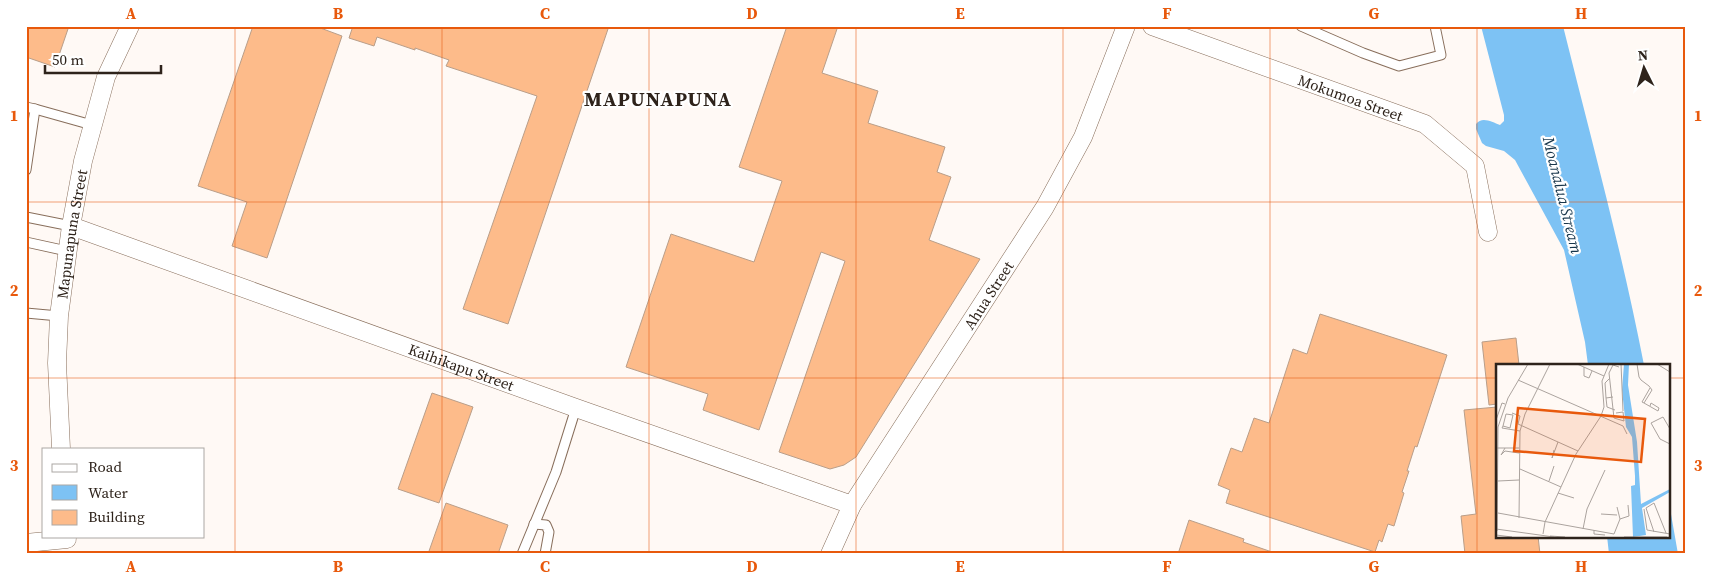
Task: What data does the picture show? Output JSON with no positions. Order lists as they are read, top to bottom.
{
  "streets": {
    "street": [
      "Mokumoa Street",
      "Mapunapuna Street",
      "Ahua Street",
      "Kaihikapu Street"
    ]
  },
  "crossings": [
    ["Mapunapuna Street", "Kaihikapu Street"],
    ["Ahua Street", "Kaihikapu Street"]
  ],
  "districts": ["MAPUNAPUNA"],
  "water": ["Moanalua Stream"],
  "legend": ["Road", "Water", "Building"],
  "scale_bar": "50 m",
  "north": "top",
  "grid": {
    "columns": [
      "A",
      "B",
      "C",
      "D",
      "E",
      "F",
      "G",
      "H"
    ],
    "rows": ["1", "2", "3"]
  }
}
